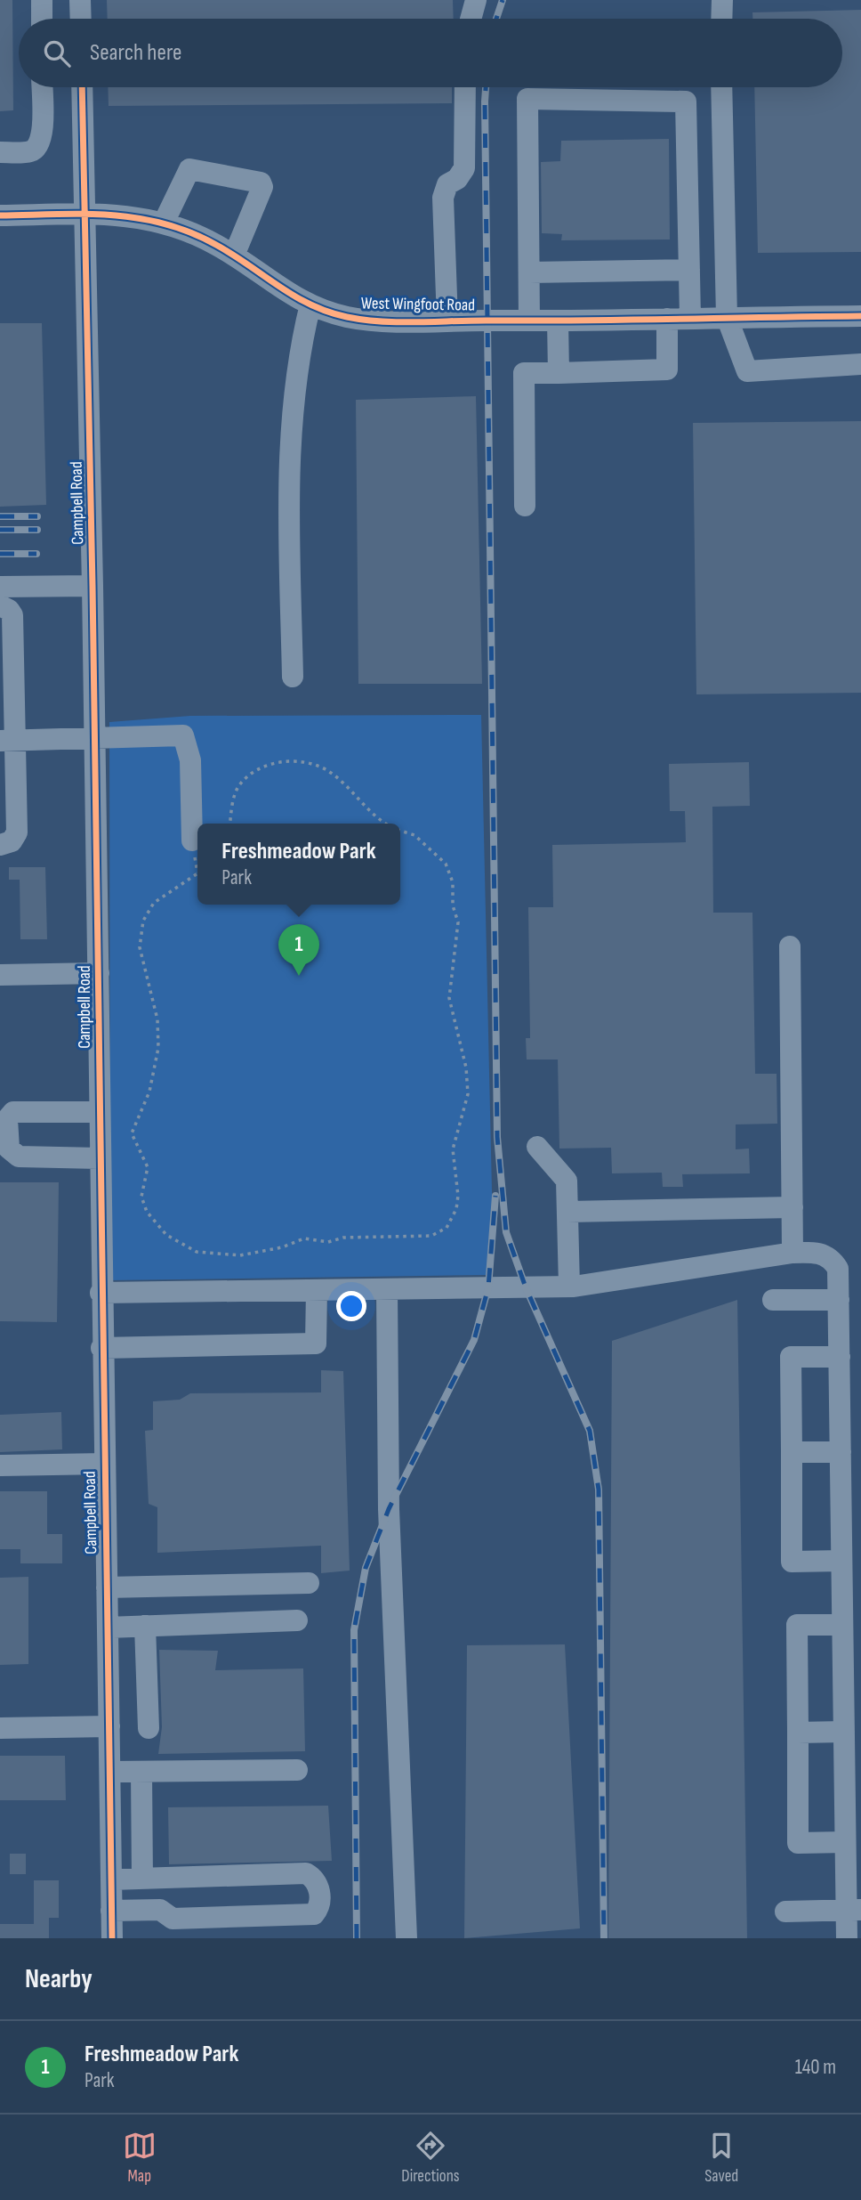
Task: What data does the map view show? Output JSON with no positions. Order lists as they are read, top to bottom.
{
  "streets": {
    "street": ["West Wingfoot Road", "Campbell Road"]
  },
  "crossings": [
    ["West Wingfoot Road", "Campbell Road"]
  ],
  "page": {
    "search": "Search here",
    "popup": ["Freshmeadow Park", "Park"],
    "pins": "1",
    "heading": "Nearby",
    "list": [
      {
        "mark": "1",
        "name": "Freshmeadow Park",
        "note": "Park",
        "value": "140 m"
      }
    ],
    "nav": ["Map", "Directions", "Saved"]
  }
}
